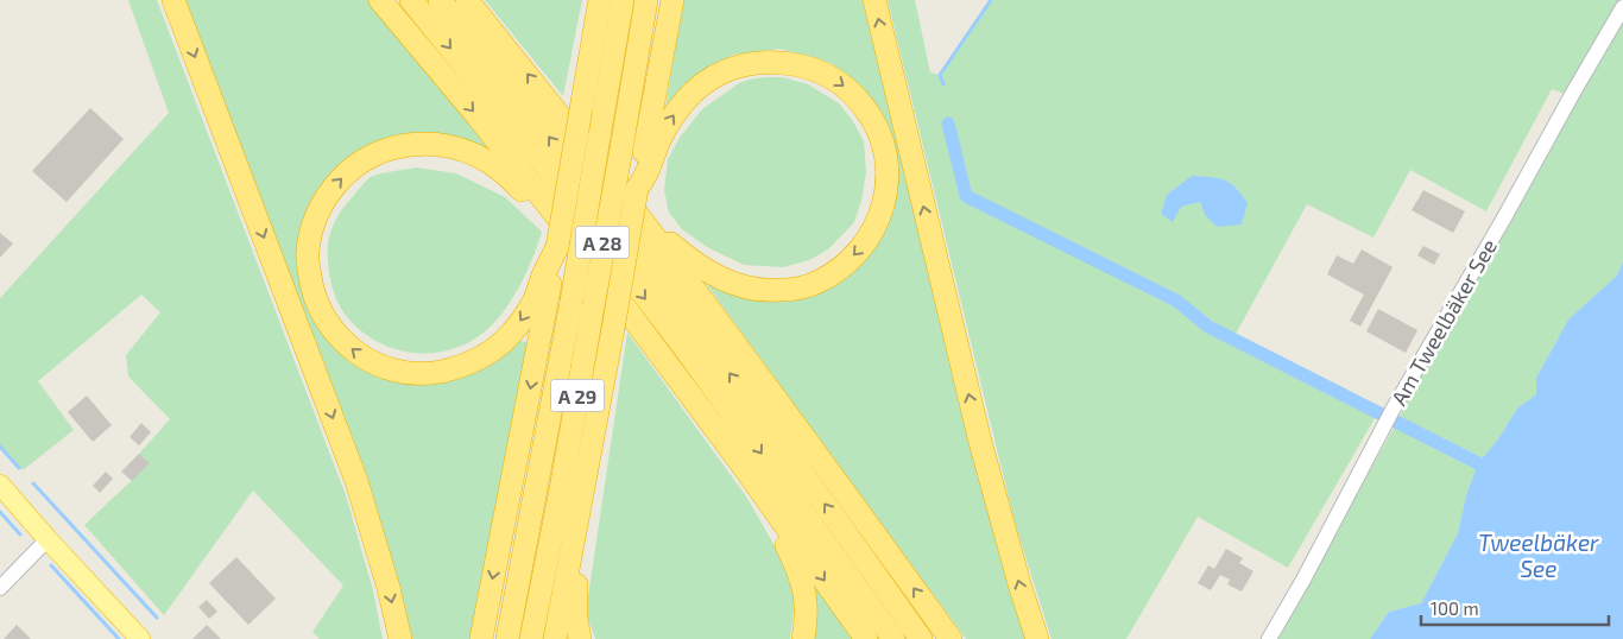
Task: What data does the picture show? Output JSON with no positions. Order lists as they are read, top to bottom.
{
  "streets": {
    "highway": ["A 28", "A 29"],
    "street": ["Am Tweelbäker See"]
  },
  "water": ["Tweelbäker See"],
  "scale_bar": "100 m"
}
